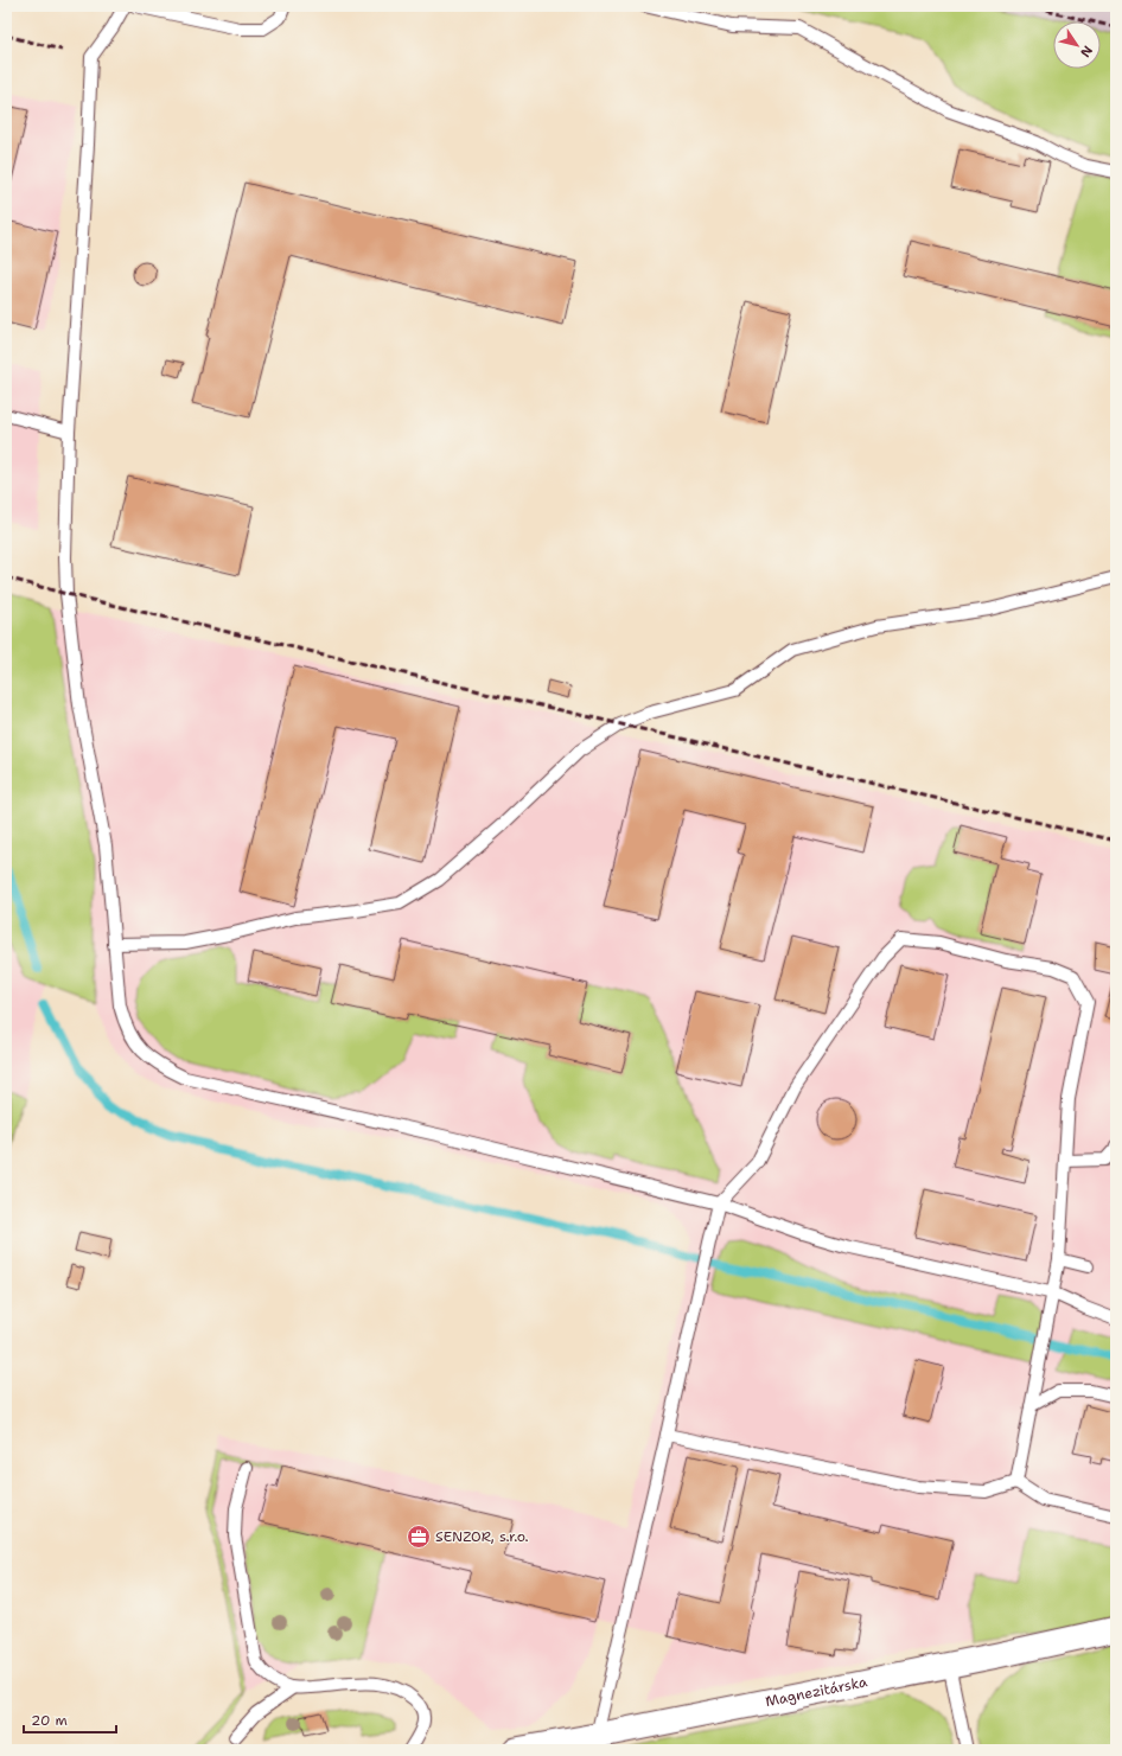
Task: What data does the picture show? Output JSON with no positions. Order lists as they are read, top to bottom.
{
  "streets": {
    "street": ["Magnezitárska"]
  },
  "places": {
    "office": ["SENZOR, s.r.o."]
  },
  "scale_bar": "20 m",
  "north": "bottom right"
}
